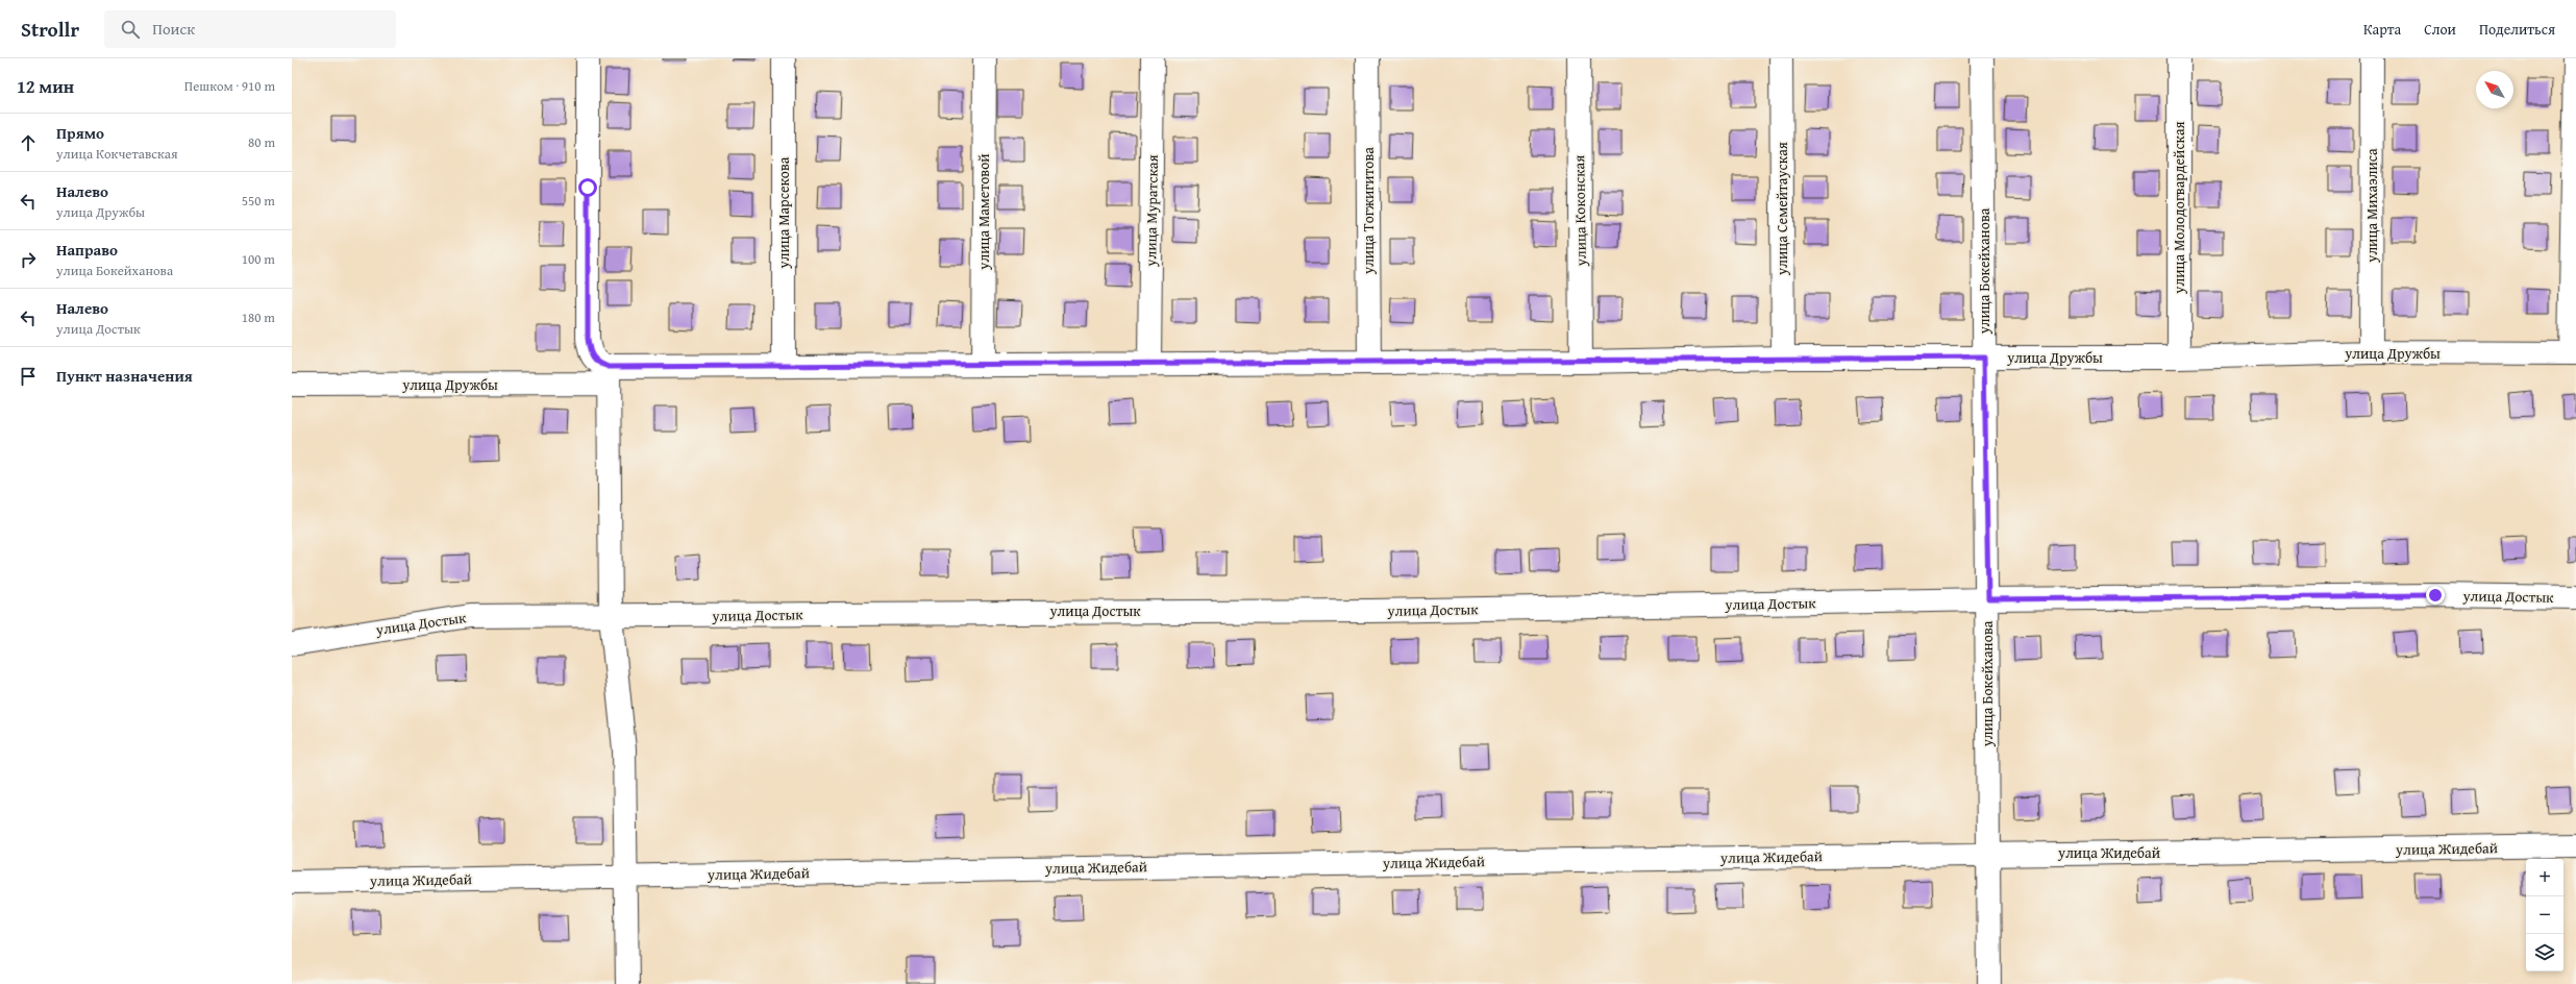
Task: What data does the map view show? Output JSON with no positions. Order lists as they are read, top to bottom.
{
  "streets": {
    "street": [
      "улица Михаэлиса",
      "улица Молодогвардейская",
      "улица Семейтауская",
      "улица Муратская",
      "улица Тогжигитова",
      "улица Коконская",
      "улица Маметовой",
      "улица Марсекова",
      "улица Бокейханова",
      "улица Дружбы",
      "улица Достык",
      "улица Жидебай"
    ]
  },
  "crossings": [
    ["улица Михаэлиса", "улица Дружбы"],
    ["улица Молодогвардейская", "улица Дружбы"],
    ["улица Семейтауская", "улица Дружбы"],
    ["улица Муратская", "улица Дружбы"],
    ["улица Тогжигитова", "улица Дружбы"],
    ["улица Коконская", "улица Дружбы"],
    ["улица Маметовой", "улица Дружбы"],
    ["улица Марсекова", "улица Дружбы"],
    ["улица Бокейханова", "улица Дружбы"],
    ["улица Бокейханова", "улица Достык"],
    ["улица Бокейханова", "улица Жидебай"]
  ],
  "north": "top left",
  "page": {
    "header": "Strollr",
    "search": "Поиск",
    "nav": ["Карта", "Слои", "Поделиться"],
    "heading": ["12 мин", "Пешком · 910 m"],
    "list": [
      ["Прямо", "улица Кокчетавская", "80 m"],
      ["Налево", "улица Дружбы", "550 m"],
      ["Направо", "улица Бокейханова", "100 m"],
      ["Налево", "улица Достык", "180 m"],
      "Пункт назначения"
    ],
    "map_buttons": ["+", "−"]
  }
}
